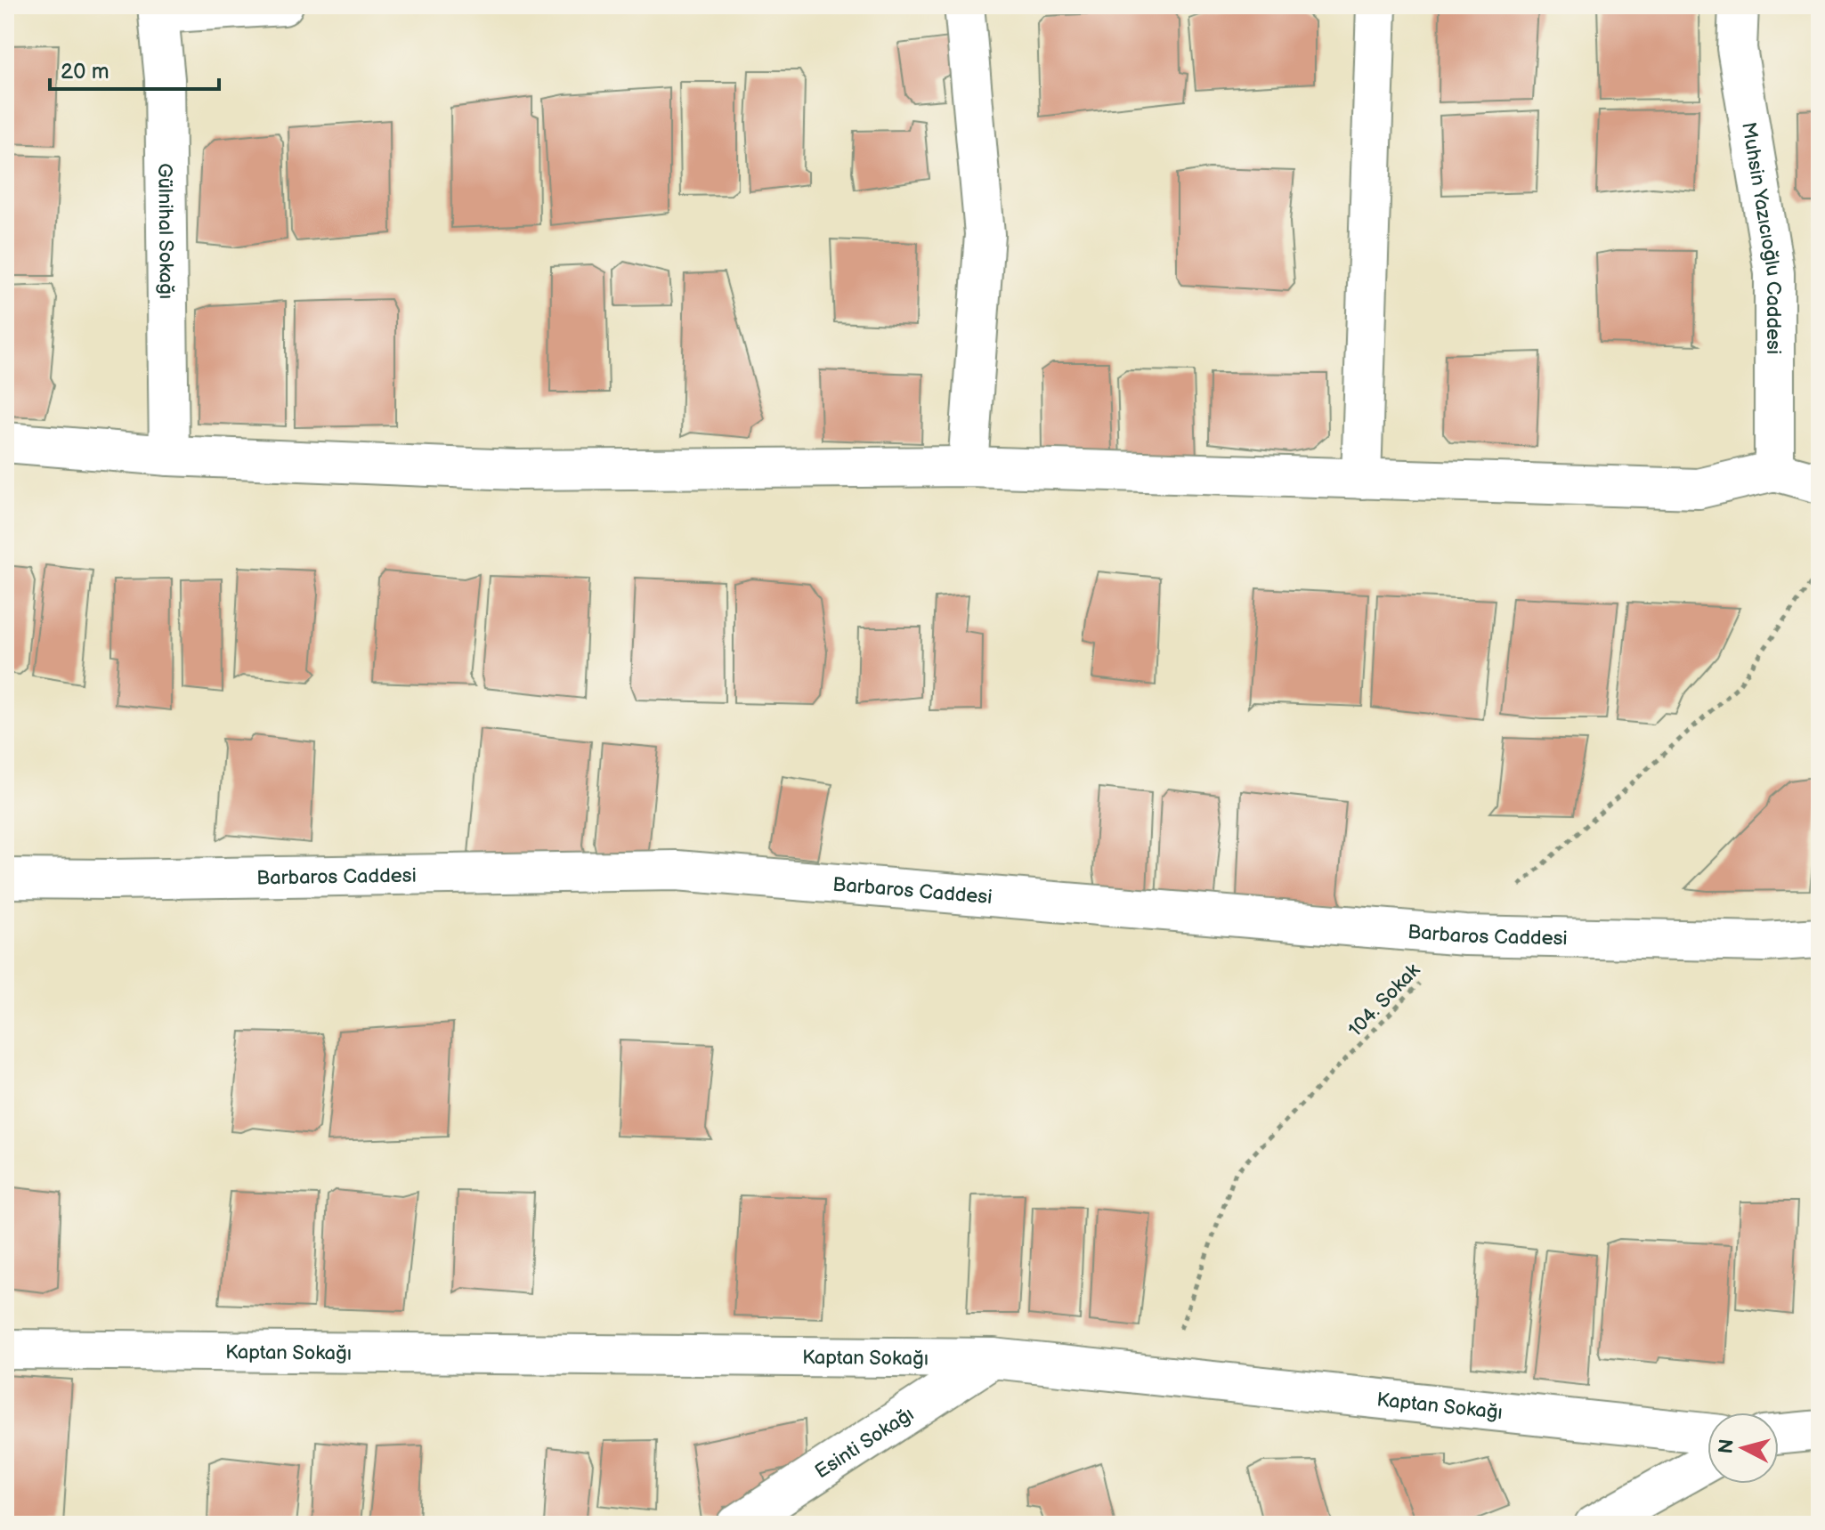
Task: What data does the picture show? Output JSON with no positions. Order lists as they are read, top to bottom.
{
  "streets": {
    "street": [
      "Gülnihal Sokağı",
      "Muhsin Yazıcıoğlu Caddesi",
      "Barbaros Caddesi",
      "Kaptan Sokağı",
      "Esinti Sokağı"
    ],
    "path": ["104. Sokak"]
  },
  "crossings": [
    ["Barbaros Caddesi", "104. Sokak"],
    ["104. Sokak", "Kaptan Sokağı"],
    ["Kaptan Sokağı", "Esinti Sokağı"]
  ],
  "scale_bar": "20 m",
  "north": "left"
}
